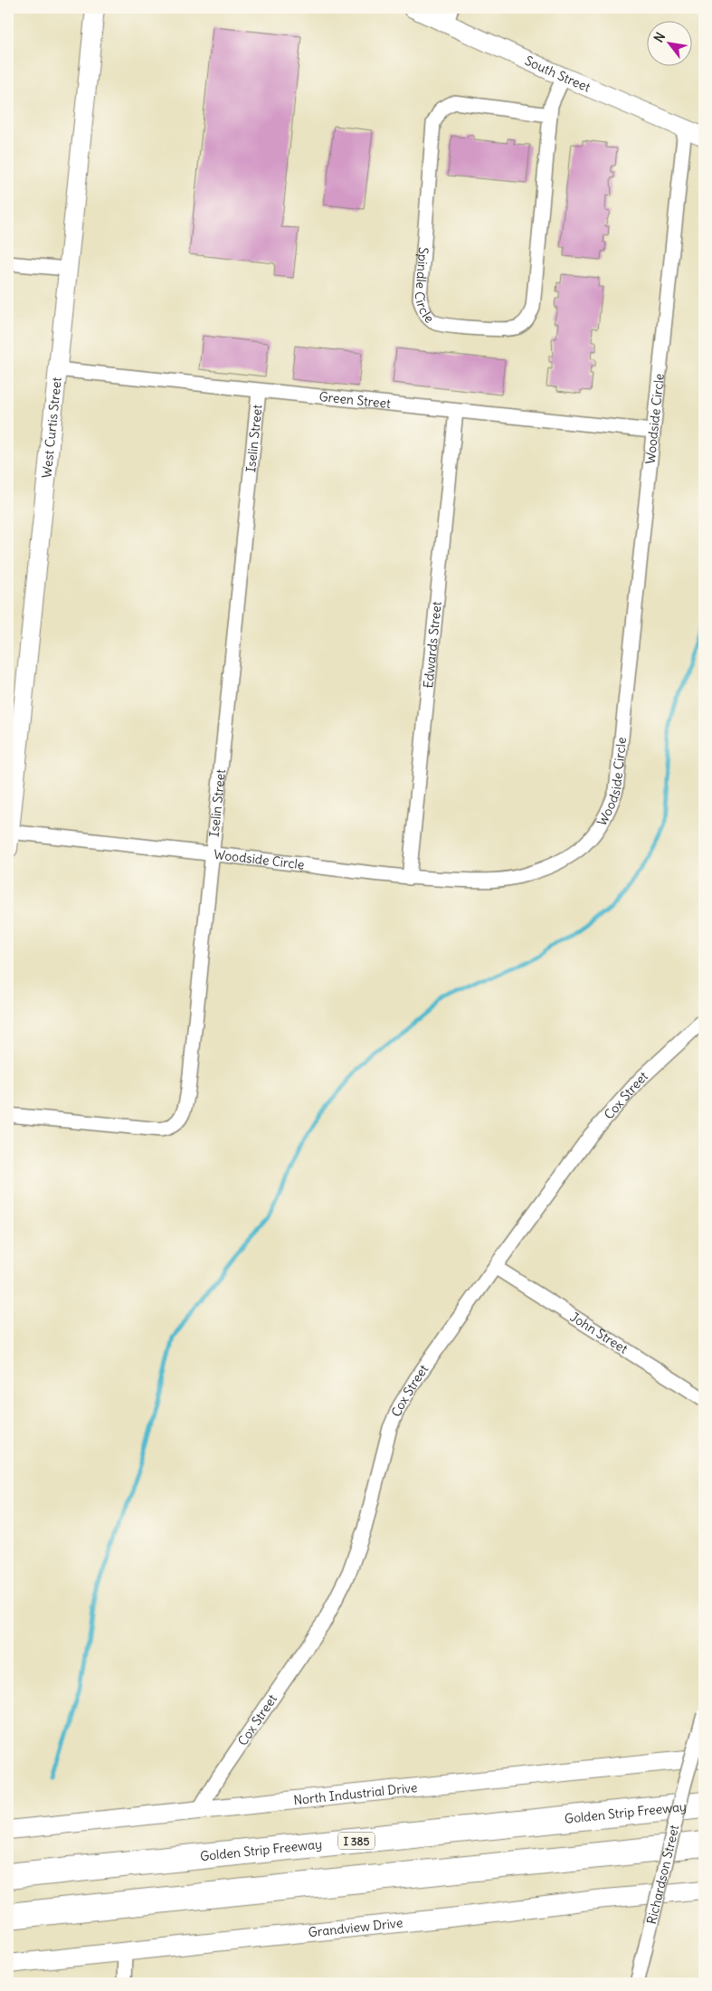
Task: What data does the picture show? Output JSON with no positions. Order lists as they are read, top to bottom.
{
  "streets": {
    "highway": ["Golden Strip Freeway", "I 385"],
    "street": [
      "South Street",
      "Spindle Circle",
      "Green Street",
      "Woodside Circle",
      "West Curtis Street",
      "Iselin Street",
      "Edwards Street",
      "Cox Street",
      "John Street",
      "North Industrial Drive",
      "Richardson Street",
      "Grandview Drive"
    ]
  },
  "crossings": [
    ["South Street", "Spindle Circle"],
    ["South Street", "Woodside Circle"],
    ["Green Street", "Woodside Circle"],
    ["Green Street", "West Curtis Street"],
    ["Green Street", "Iselin Street"],
    ["Green Street", "Edwards Street"],
    ["Woodside Circle", "West Curtis Street"],
    ["Woodside Circle", "Iselin Street"],
    ["Woodside Circle", "Edwards Street"],
    ["Cox Street", "John Street"],
    ["Cox Street", "North Industrial Drive"]
  ],
  "north": "top left"
}
